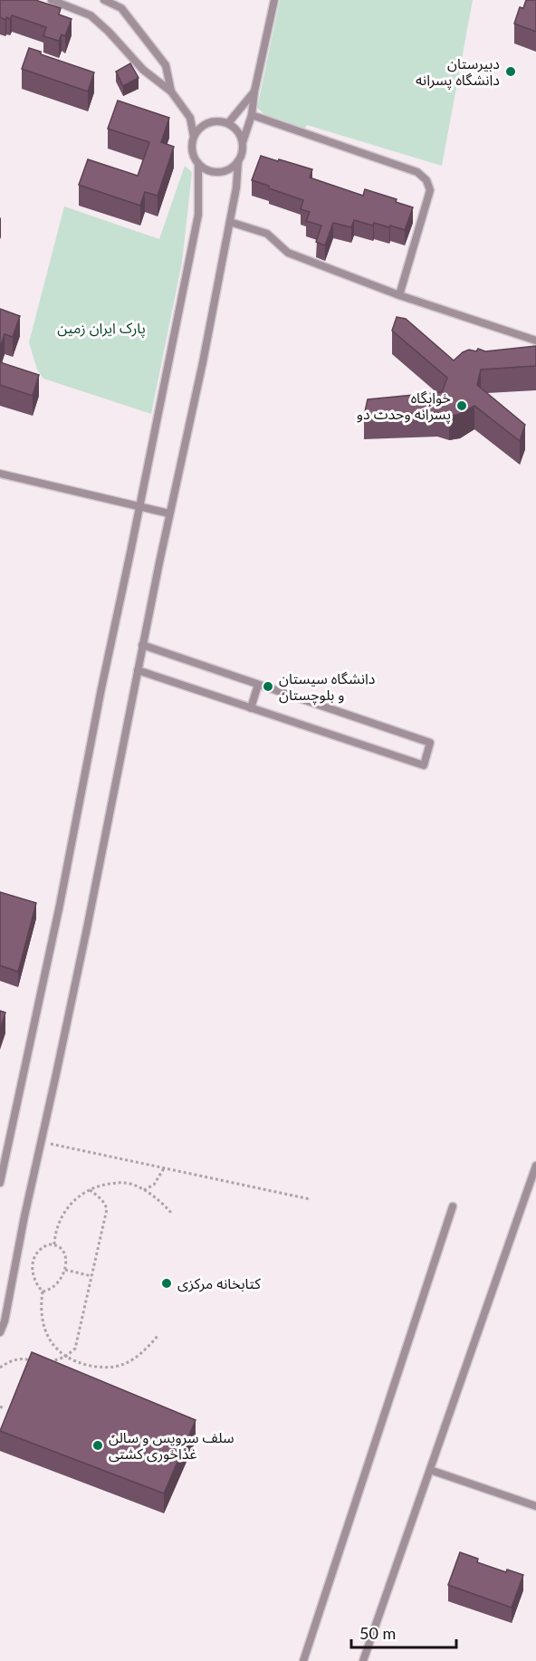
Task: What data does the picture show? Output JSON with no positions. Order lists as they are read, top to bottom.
{
  "parks": ["پارک ایران زمین"],
  "places": [
    "دبیرستان دانشگاه پسرانه",
    "خوابگاه پسرانه وحدت دو",
    "دانشگاه سیستان و بلوچستان",
    "کتابخانه مرکزی",
    "سلف سرویس و سالن غذاخوری کشتی"
  ],
  "scale_bar": "50 m"
}
